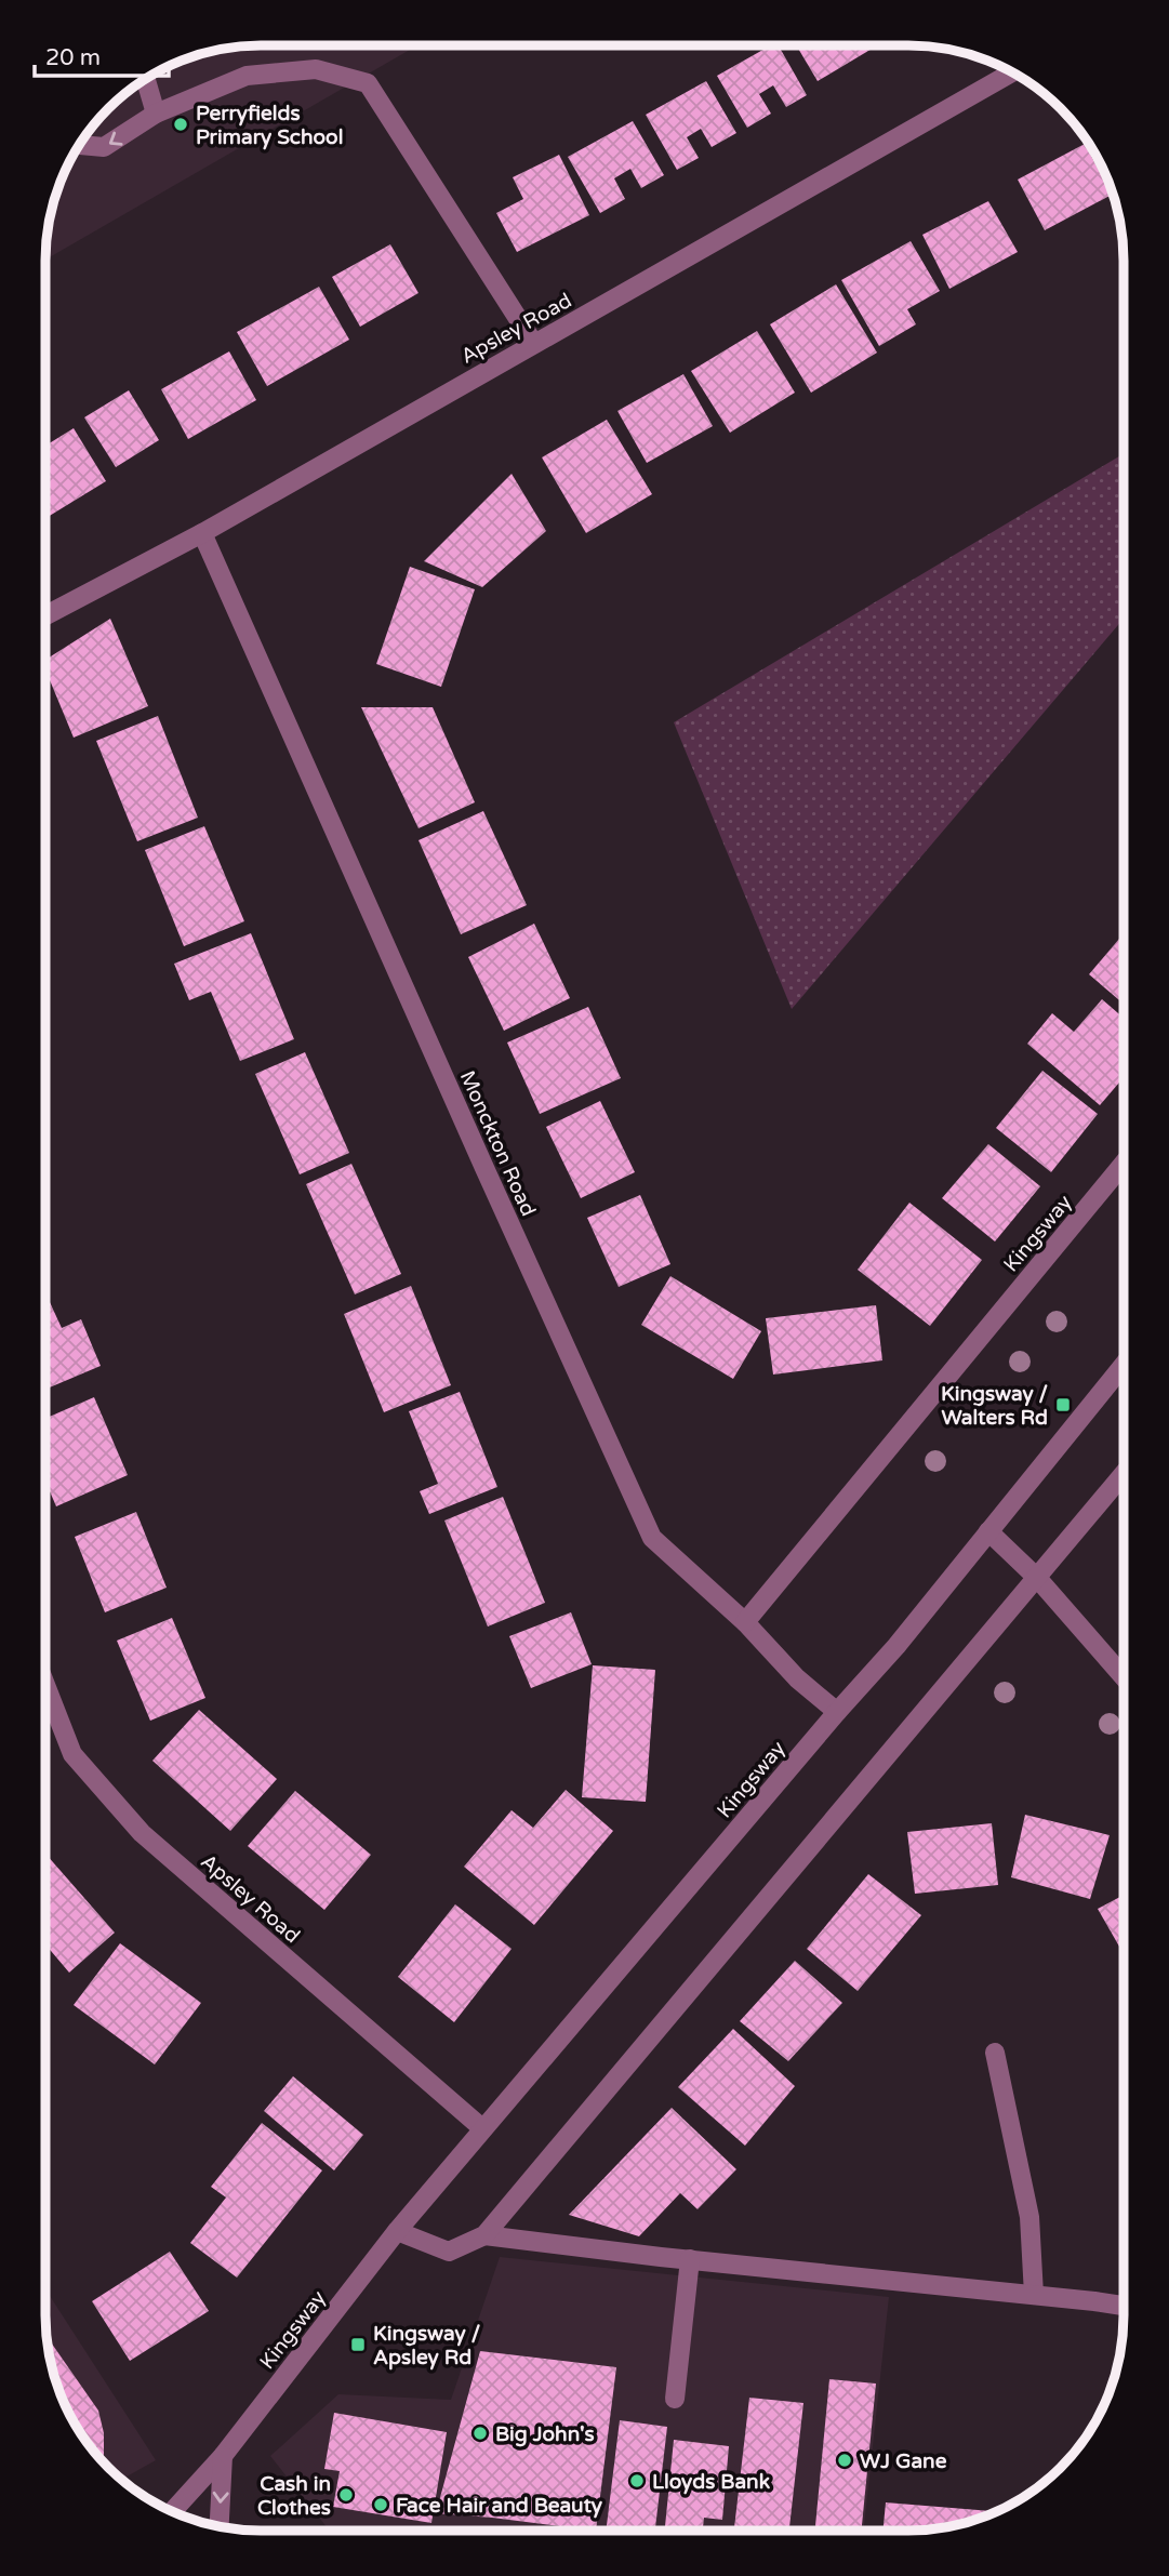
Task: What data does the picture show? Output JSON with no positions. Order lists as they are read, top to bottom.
{
  "streets": {
    "street": ["Apsley Road", "Monckton Road", "Kingsway"]
  },
  "crossings": [
    ["Apsley Road", "Monckton Road"],
    ["Apsley Road", "Kingsway"],
    ["Monckton Road", "Kingsway"]
  ],
  "places": {
    "other": [
      "Perryfields Primary School",
      "Big John's",
      "WJ Gane",
      "Lloyds Bank",
      "Cash in Clothes",
      "Face Hair and Beauty"
    ],
    "transit": ["Kingsway / Walters Rd", "Kingsway / Apsley Rd"]
  },
  "scale_bar": "20 m"
}
